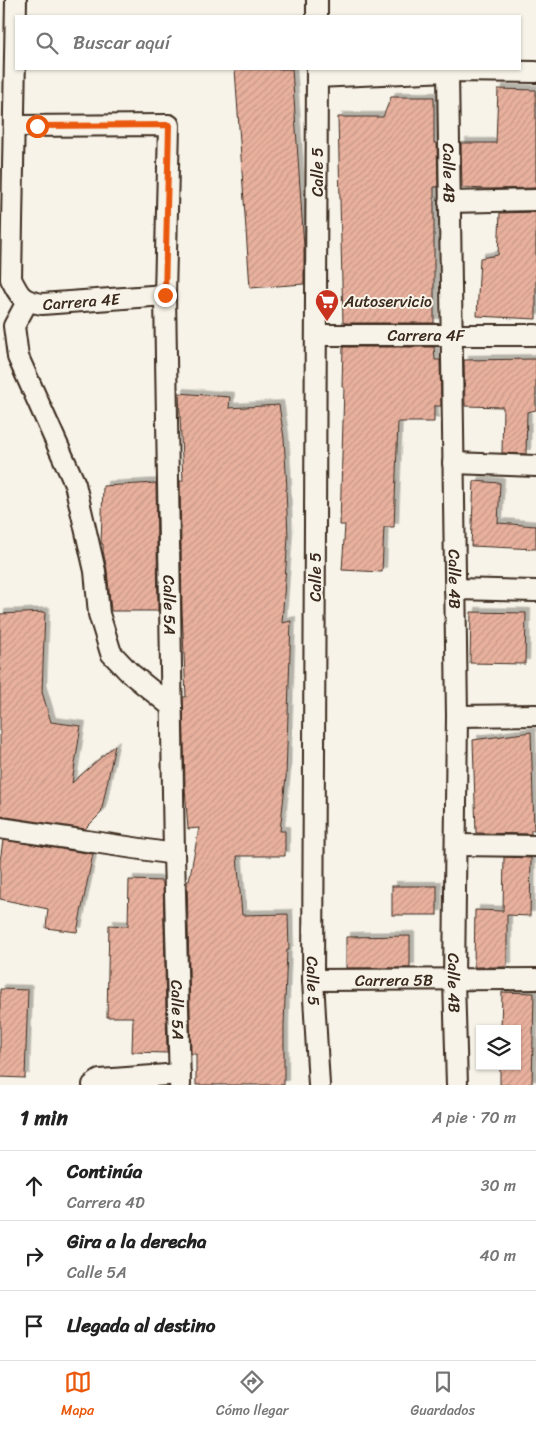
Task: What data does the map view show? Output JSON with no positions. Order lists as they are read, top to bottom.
{
  "streets": {
    "street": [
      "Calle 5",
      "Calle 4B",
      "Carrera 4E",
      "Carrera 4F",
      "Calle 5A",
      "Carrera 5B"
    ]
  },
  "crossings": [
    ["Calle 5", "Carrera 4F"],
    ["Calle 5", "Carrera 5B"],
    ["Calle 4B", "Carrera 4F"],
    ["Calle 4B", "Carrera 5B"],
    ["Carrera 4E", "Calle 5A"]
  ],
  "places": {
    "supermarket": ["Autoservicio"]
  },
  "page": {
    "search": "Buscar aquí",
    "heading": ["1 min", "A pie · 70 m"],
    "list": [
      ["Continúa", "Carrera 4D", "30 m"],
      ["Gira a la derecha", "Calle 5A", "40 m"],
      "Llegada al destino"
    ],
    "nav": ["Mapa", "Cómo llegar", "Guardados"]
  }
}
